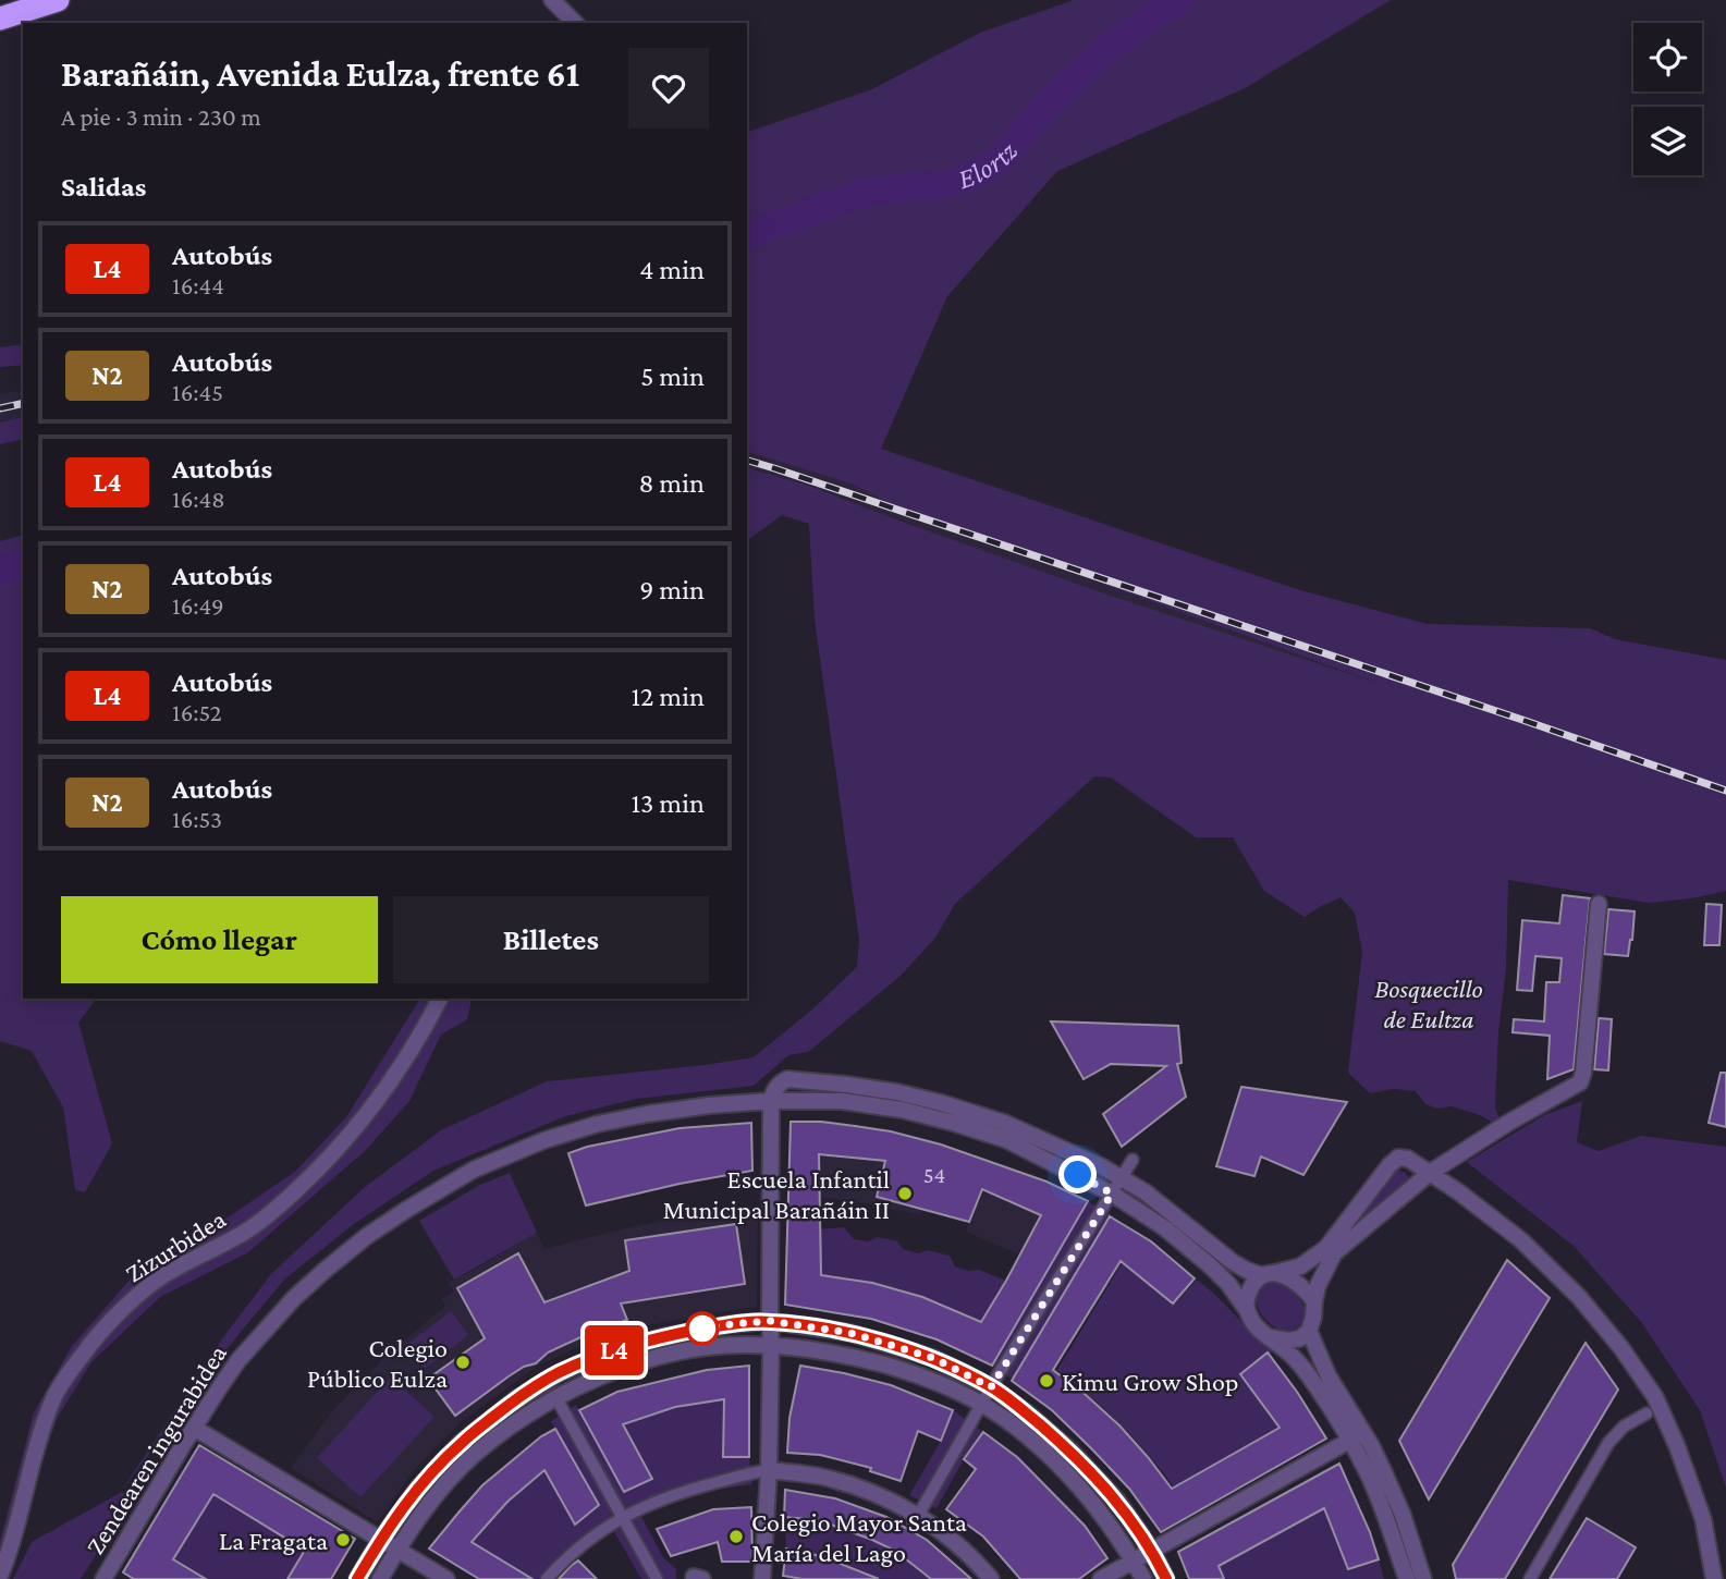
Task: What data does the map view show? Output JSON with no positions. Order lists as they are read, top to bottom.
{
  "streets": {
    "street": ["Zizurbidea", "Zendearen ingurabidea"]
  },
  "water": ["Elortz"],
  "parks": ["Bosquecillo de Eultza"],
  "places": [
    "Escuela Infantil Municipal Barañáin II",
    "Colegio Público Eulza",
    "Kimu Grow Shop",
    "Colegio Mayor Santa María del Lago",
    "La Fragata"
  ],
  "lines": ["bus line L4"],
  "house_numbers": ["54"],
  "page": {
    "on_map": "L4",
    "heading": [
      ["Barañáin, Avenida Eulza, frente 61", "A pie · 3 min · 230 m"],
      "Salidas"
    ],
    "list": [
      {
        "mark": "L4",
        "name": "Autobús",
        "note": "16:44",
        "value": "4 min"
      },
      {
        "mark": "N2",
        "name": "Autobús",
        "note": "16:45",
        "value": "5 min"
      },
      {
        "mark": "L4",
        "name": "Autobús",
        "note": "16:48",
        "value": "8 min"
      },
      {
        "mark": "N2",
        "name": "Autobús",
        "note": "16:49",
        "value": "9 min"
      },
      {
        "mark": "L4",
        "name": "Autobús",
        "note": "16:52",
        "value": "12 min"
      },
      {
        "mark": "N2",
        "name": "Autobús",
        "note": "16:53",
        "value": "13 min"
      }
    ],
    "buttons": ["Cómo llegar", "Billetes"]
  }
}
